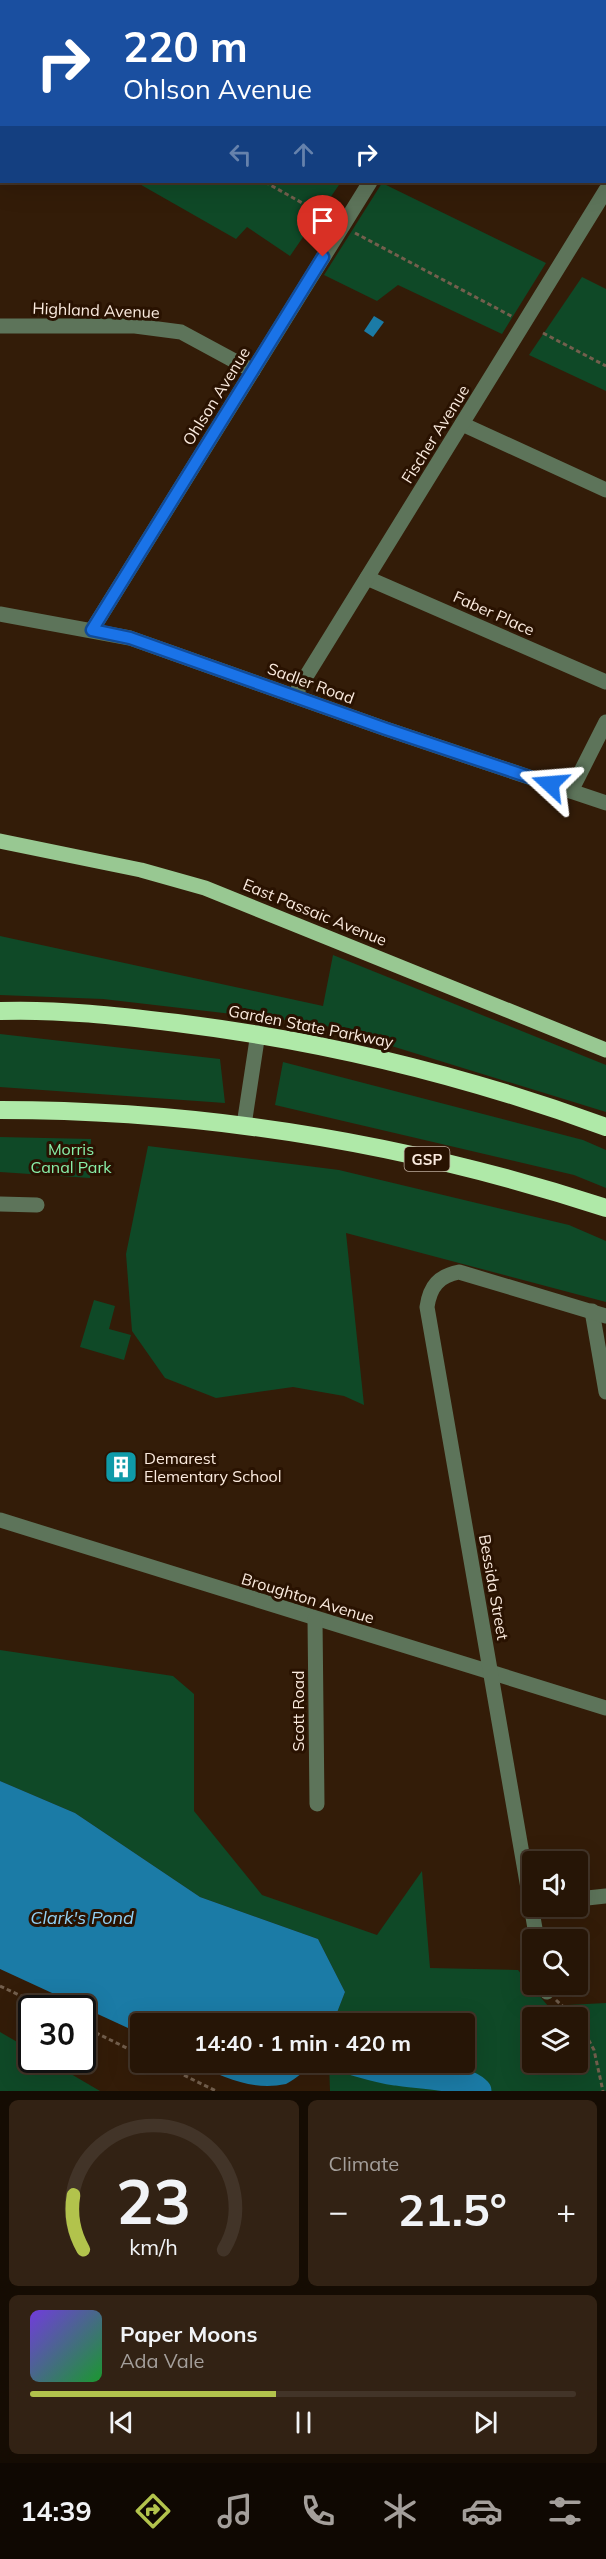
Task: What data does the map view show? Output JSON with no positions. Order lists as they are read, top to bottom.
{
  "streets": {
    "highway": ["Garden State Parkway", "GSP"],
    "main road": ["East Passaic Avenue"],
    "street": [
      "Highland Avenue",
      "Ohlson Avenue",
      "Fischer Avenue",
      "Faber Place",
      "Sadler Road",
      "Bessida Street",
      "Broughton Avenue",
      "Scott Road"
    ]
  },
  "crossings": [
    ["Highland Avenue", "Ohlson Avenue"],
    ["Ohlson Avenue", "Sadler Road"],
    ["Fischer Avenue", "Faber Place"],
    ["Fischer Avenue", "Sadler Road"],
    ["Bessida Street", "Broughton Avenue"],
    ["Broughton Avenue", "Scott Road"]
  ],
  "water": ["Clark's Pond"],
  "parks": ["Morris Canal Park"],
  "places": {
    "building": ["Demarest Elementary School"]
  },
  "page": {
    "turn": ["220 m", "Ohlson Avenue"],
    "limit": "30",
    "trip": "14:40 · 1 min · 420 m",
    "tile": "Climate",
    "heat": ["−", "21.5°", "+"],
    "song": ["Paper Moons", "Ada Vale"],
    "tabs": "14:39",
    "gauge": ["23", "km/h"]
  }
}
